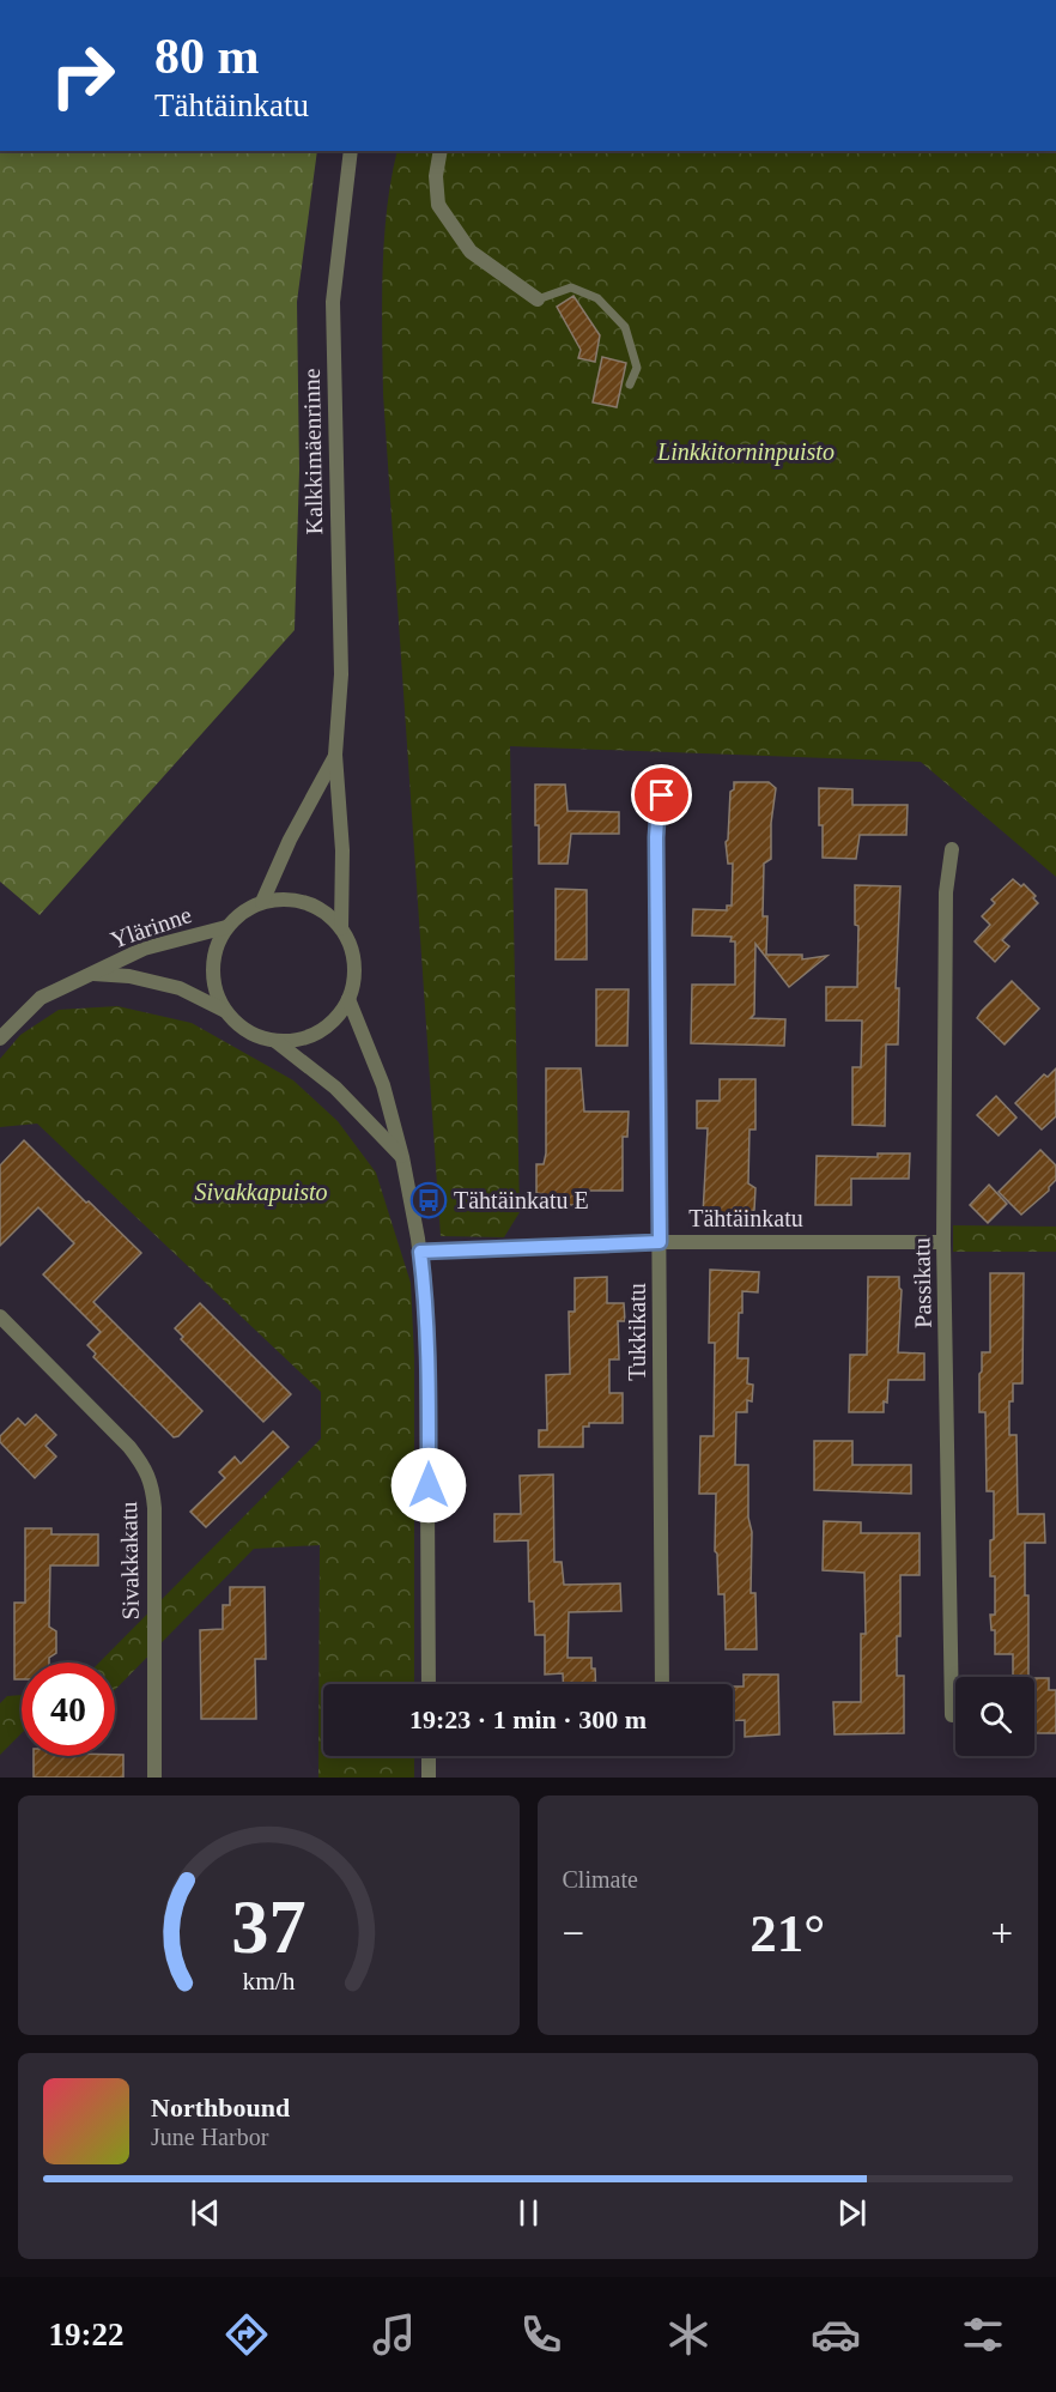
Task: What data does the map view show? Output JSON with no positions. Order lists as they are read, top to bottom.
{
  "streets": {
    "street": [
      "Kalkkimäenrinne",
      "Ylärinne",
      "Tähtäinkatu",
      "Passikatu",
      "Tukkikatu",
      "Sivakkakatu"
    ]
  },
  "crossings": [
    ["Kalkkimäenrinne", "Ylärinne"],
    ["Tähtäinkatu", "Passikatu"],
    ["Tähtäinkatu", "Tukkikatu"]
  ],
  "parks": ["Linkkitorninpuisto", "Sivakkapuisto"],
  "places": {
    "bus stop": ["Tähtäinkatu E"]
  },
  "page": {
    "turn": ["80 m", "Tähtäinkatu"],
    "limit": "40",
    "trip": "19:23 · 1 min · 300 m",
    "tile": "Climate",
    "heat": ["−", "21°", "+"],
    "song": ["Northbound", "June Harbor"],
    "tabs": "19:22",
    "gauge": ["37", "km/h"]
  }
}
